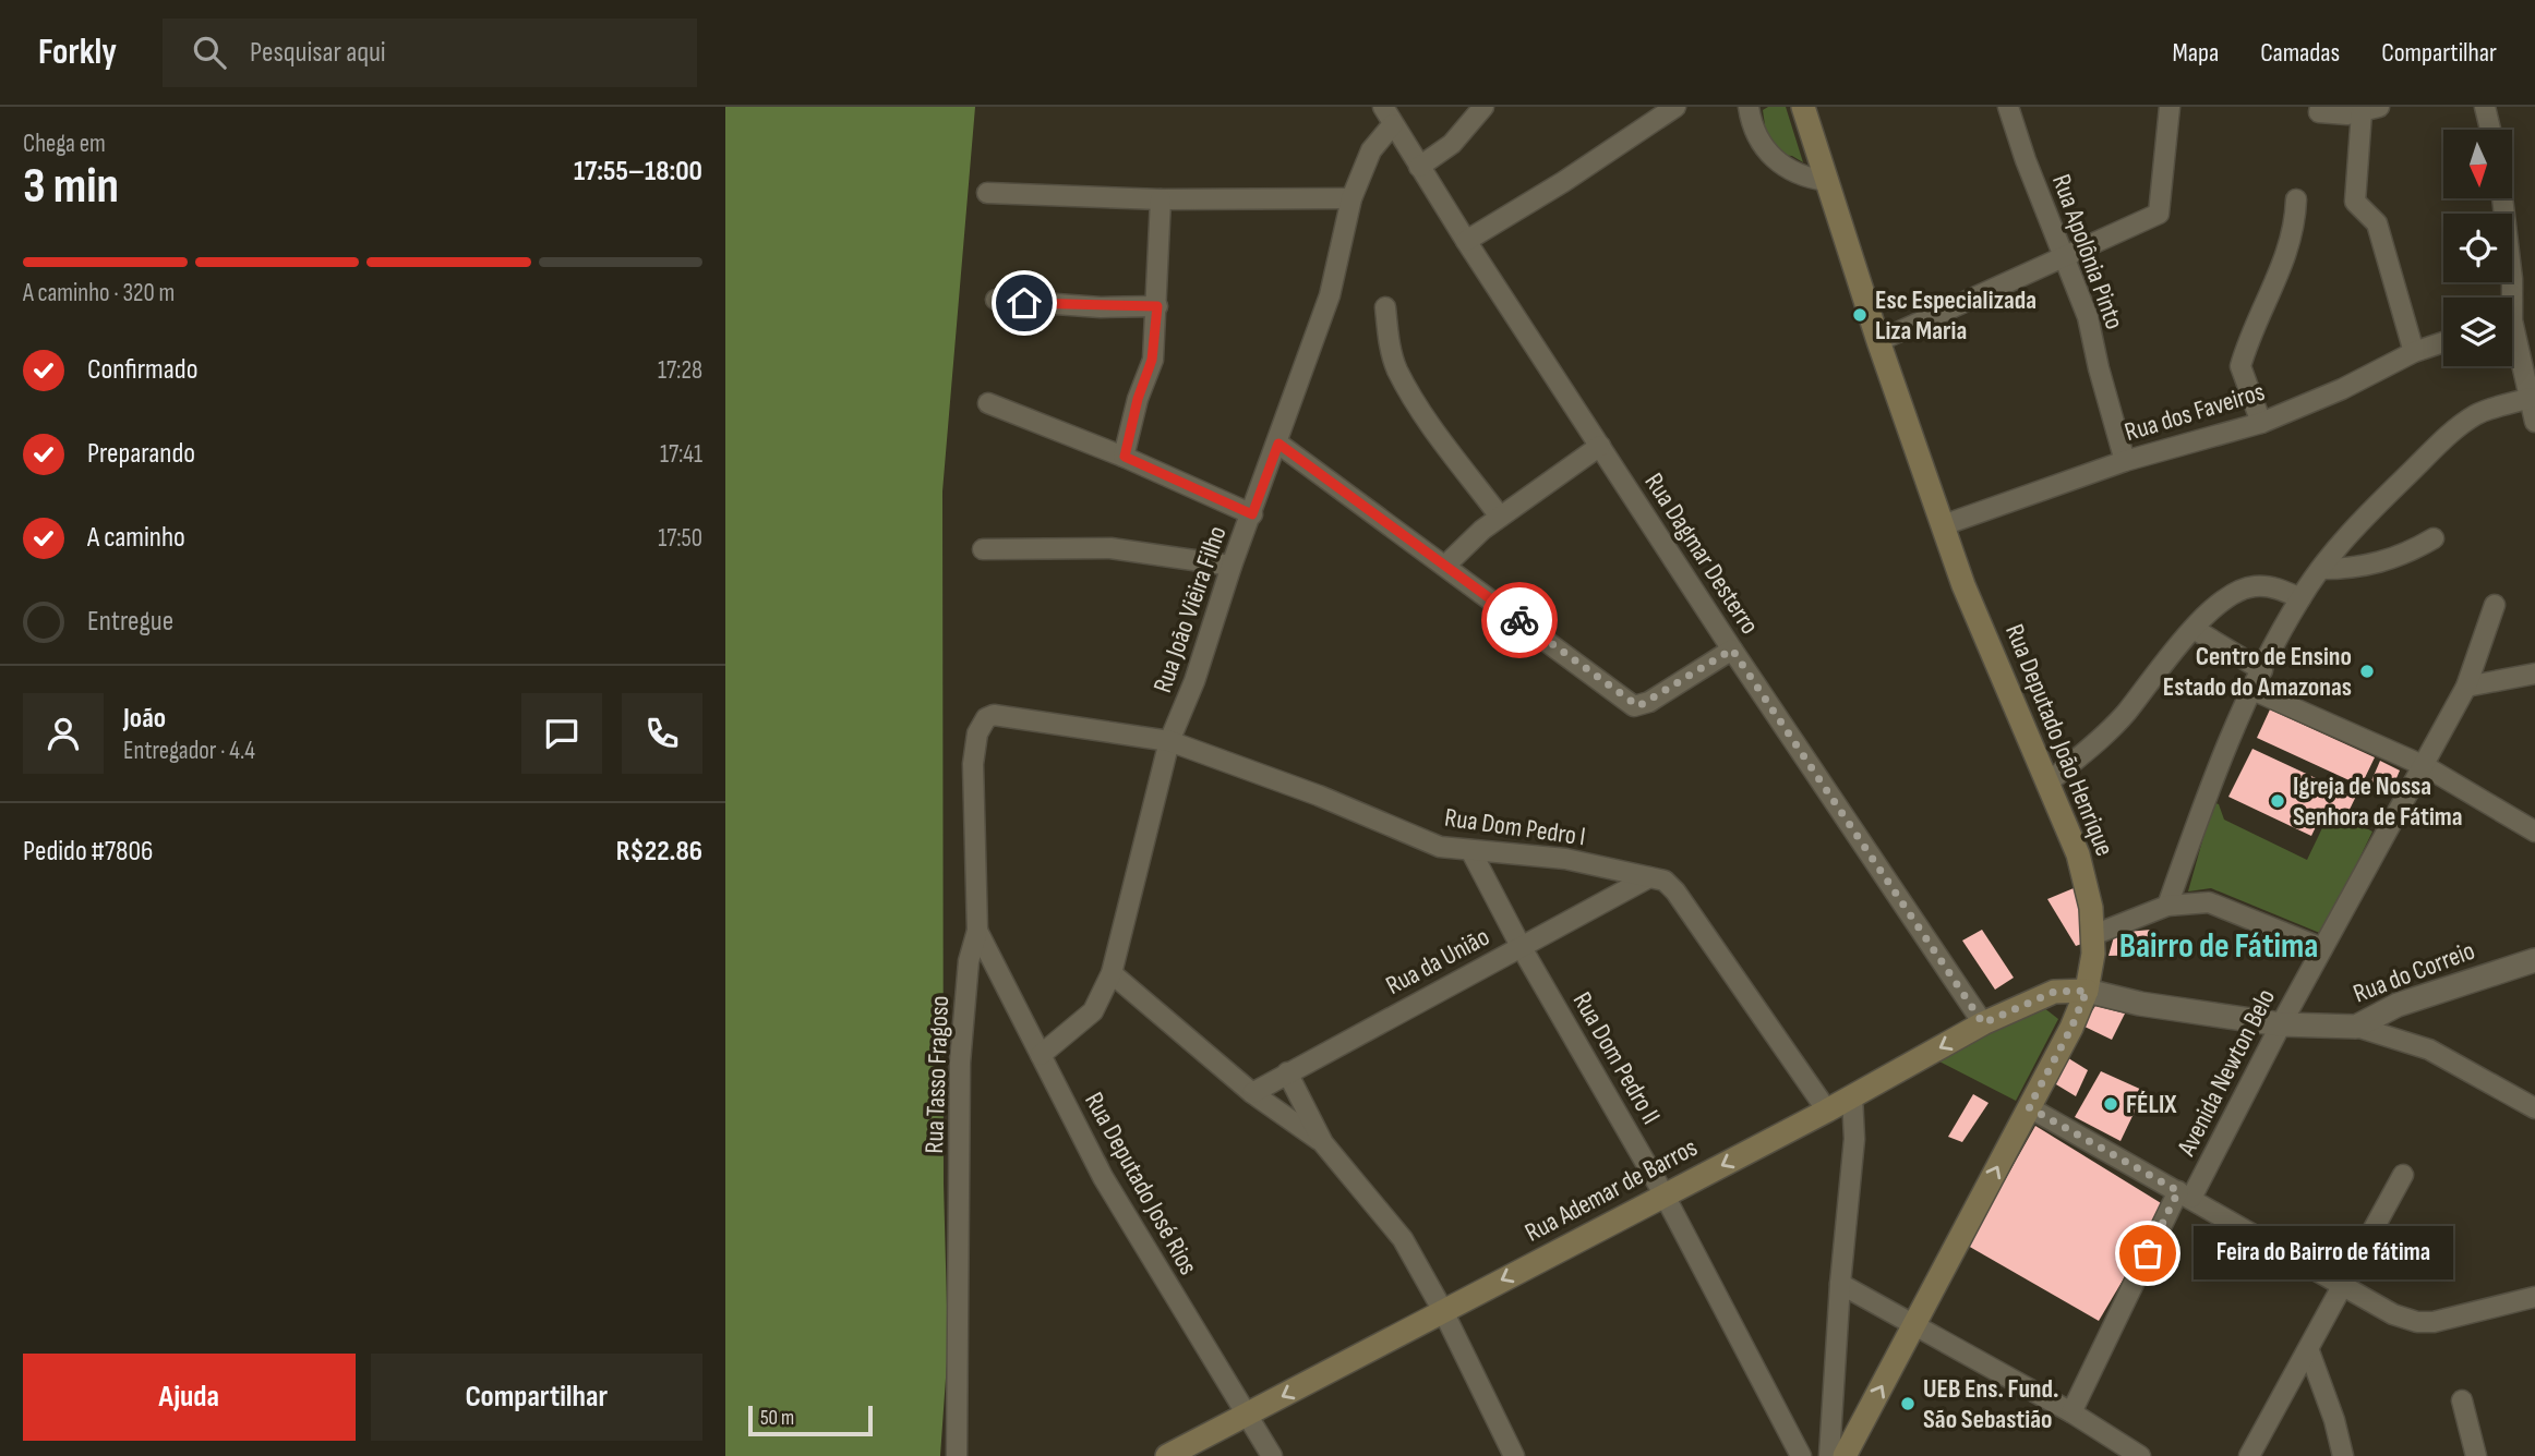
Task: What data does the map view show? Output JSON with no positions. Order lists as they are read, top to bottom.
{
  "streets": {
    "main road": ["Rua Deputado João Henrique", "Rua Ademar de Barros"],
    "street": [
      "Rua Apolônia Pinto",
      "Rua dos Faveiros",
      "Rua Dagmar Desterro",
      "Rua João Viêira Filho",
      "Rua Dom Pedro I",
      "Rua da União",
      "Rua do Correio",
      "Rua Dom Pedro II",
      "Avenida Newton Belo",
      "Rua Tasso Fragoso",
      "Rua Deputado José Rios"
    ]
  },
  "crossings": [
    ["Rua Apolônia Pinto", "Rua dos Faveiros"],
    ["Rua dos Faveiros", "Rua Deputado João Henrique"],
    ["Rua Dagmar Desterro", "Rua João Viêira Filho"],
    ["Rua Dagmar Desterro", "Rua Ademar de Barros"],
    ["Rua João Viêira Filho", "Rua Dom Pedro I"],
    ["Rua João Viêira Filho", "Rua Deputado José Rios"],
    ["Rua Deputado João Henrique", "Rua do Correio"],
    ["Rua Deputado João Henrique", "Rua Ademar de Barros"],
    ["Rua Dom Pedro I", "Rua da União"],
    ["Rua Dom Pedro I", "Rua Dom Pedro II"],
    ["Rua Dom Pedro I", "Rua Tasso Fragoso"],
    ["Rua Dom Pedro I", "Rua Ademar de Barros"],
    ["Rua da União", "Rua Dom Pedro II"],
    ["Rua do Correio", "Avenida Newton Belo"],
    ["Rua do Correio", "Rua Ademar de Barros"],
    ["Rua Dom Pedro II", "Rua Ademar de Barros"],
    ["Rua Tasso Fragoso", "Rua Deputado José Rios"],
    ["Rua Deputado José Rios", "Rua Ademar de Barros"]
  ],
  "one_way": ["Rua Ademar de Barros"],
  "districts": ["Bairro de Fátima"],
  "places": [
    "Esc Especializada Liza Maria",
    "Centro de Ensino Estado do Amazonas",
    "Igreja de Nossa Senhora de Fátima",
    "FÉLIX",
    "Feira do Bairro de fátima",
    "UEB Ens. Fund. São Sebastião"
  ],
  "scale_bar": "50 m",
  "north": "bottom",
  "page": {
    "header": "Forkly",
    "search": "Pesquisar aqui",
    "nav": ["Mapa", "Camadas", "Compartilhar"],
    "heading": ["3 min", "Chega em", "17:55–18:00"],
    "panel": [
      "João",
      "Entregador · 4.4",
      "Pedido #7806",
      "R$22.86"
    ],
    "bar": "A caminho · 320 m",
    "list": [
      ["Confirmado", "17:28"],
      ["Preparando", "17:41"],
      ["A caminho", "17:50"],
      "Entregue"
    ],
    "bubble": "Feira do Bairro de fátima",
    "buttons": ["Ajuda", "Compartilhar"],
    "scale": "50 m"
  }
}
